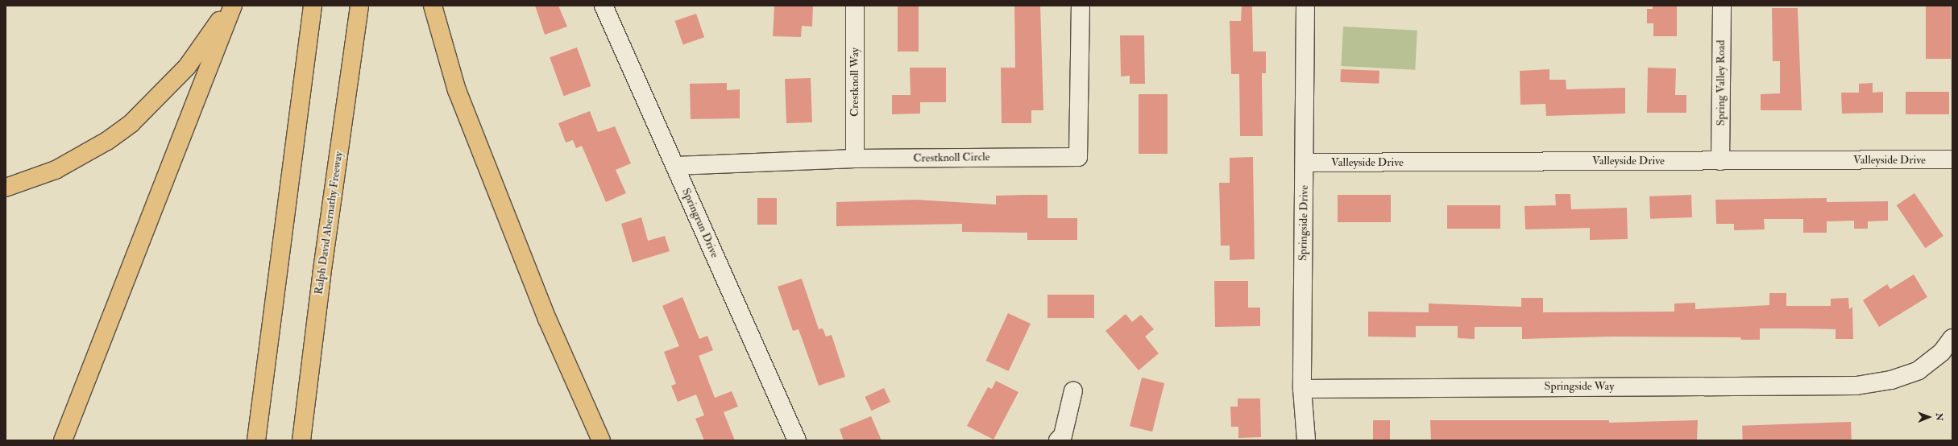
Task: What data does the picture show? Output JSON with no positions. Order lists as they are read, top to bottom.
{
  "streets": {
    "highway": ["Ralph David Abernathy Freeway"],
    "street": [
      "Crestknoll Way",
      "Spring Valley Road",
      "Crestknoll Circle",
      "Valleyside Drive",
      "Springrun Drive",
      "Springside Drive",
      "Springside Way"
    ]
  },
  "crossings": [
    ["Crestknoll Way", "Crestknoll Circle"],
    ["Spring Valley Road", "Valleyside Drive"],
    ["Crestknoll Circle", "Springrun Drive"],
    ["Valleyside Drive", "Springside Drive"],
    ["Springside Drive", "Springside Way"]
  ],
  "north": "right"
}
